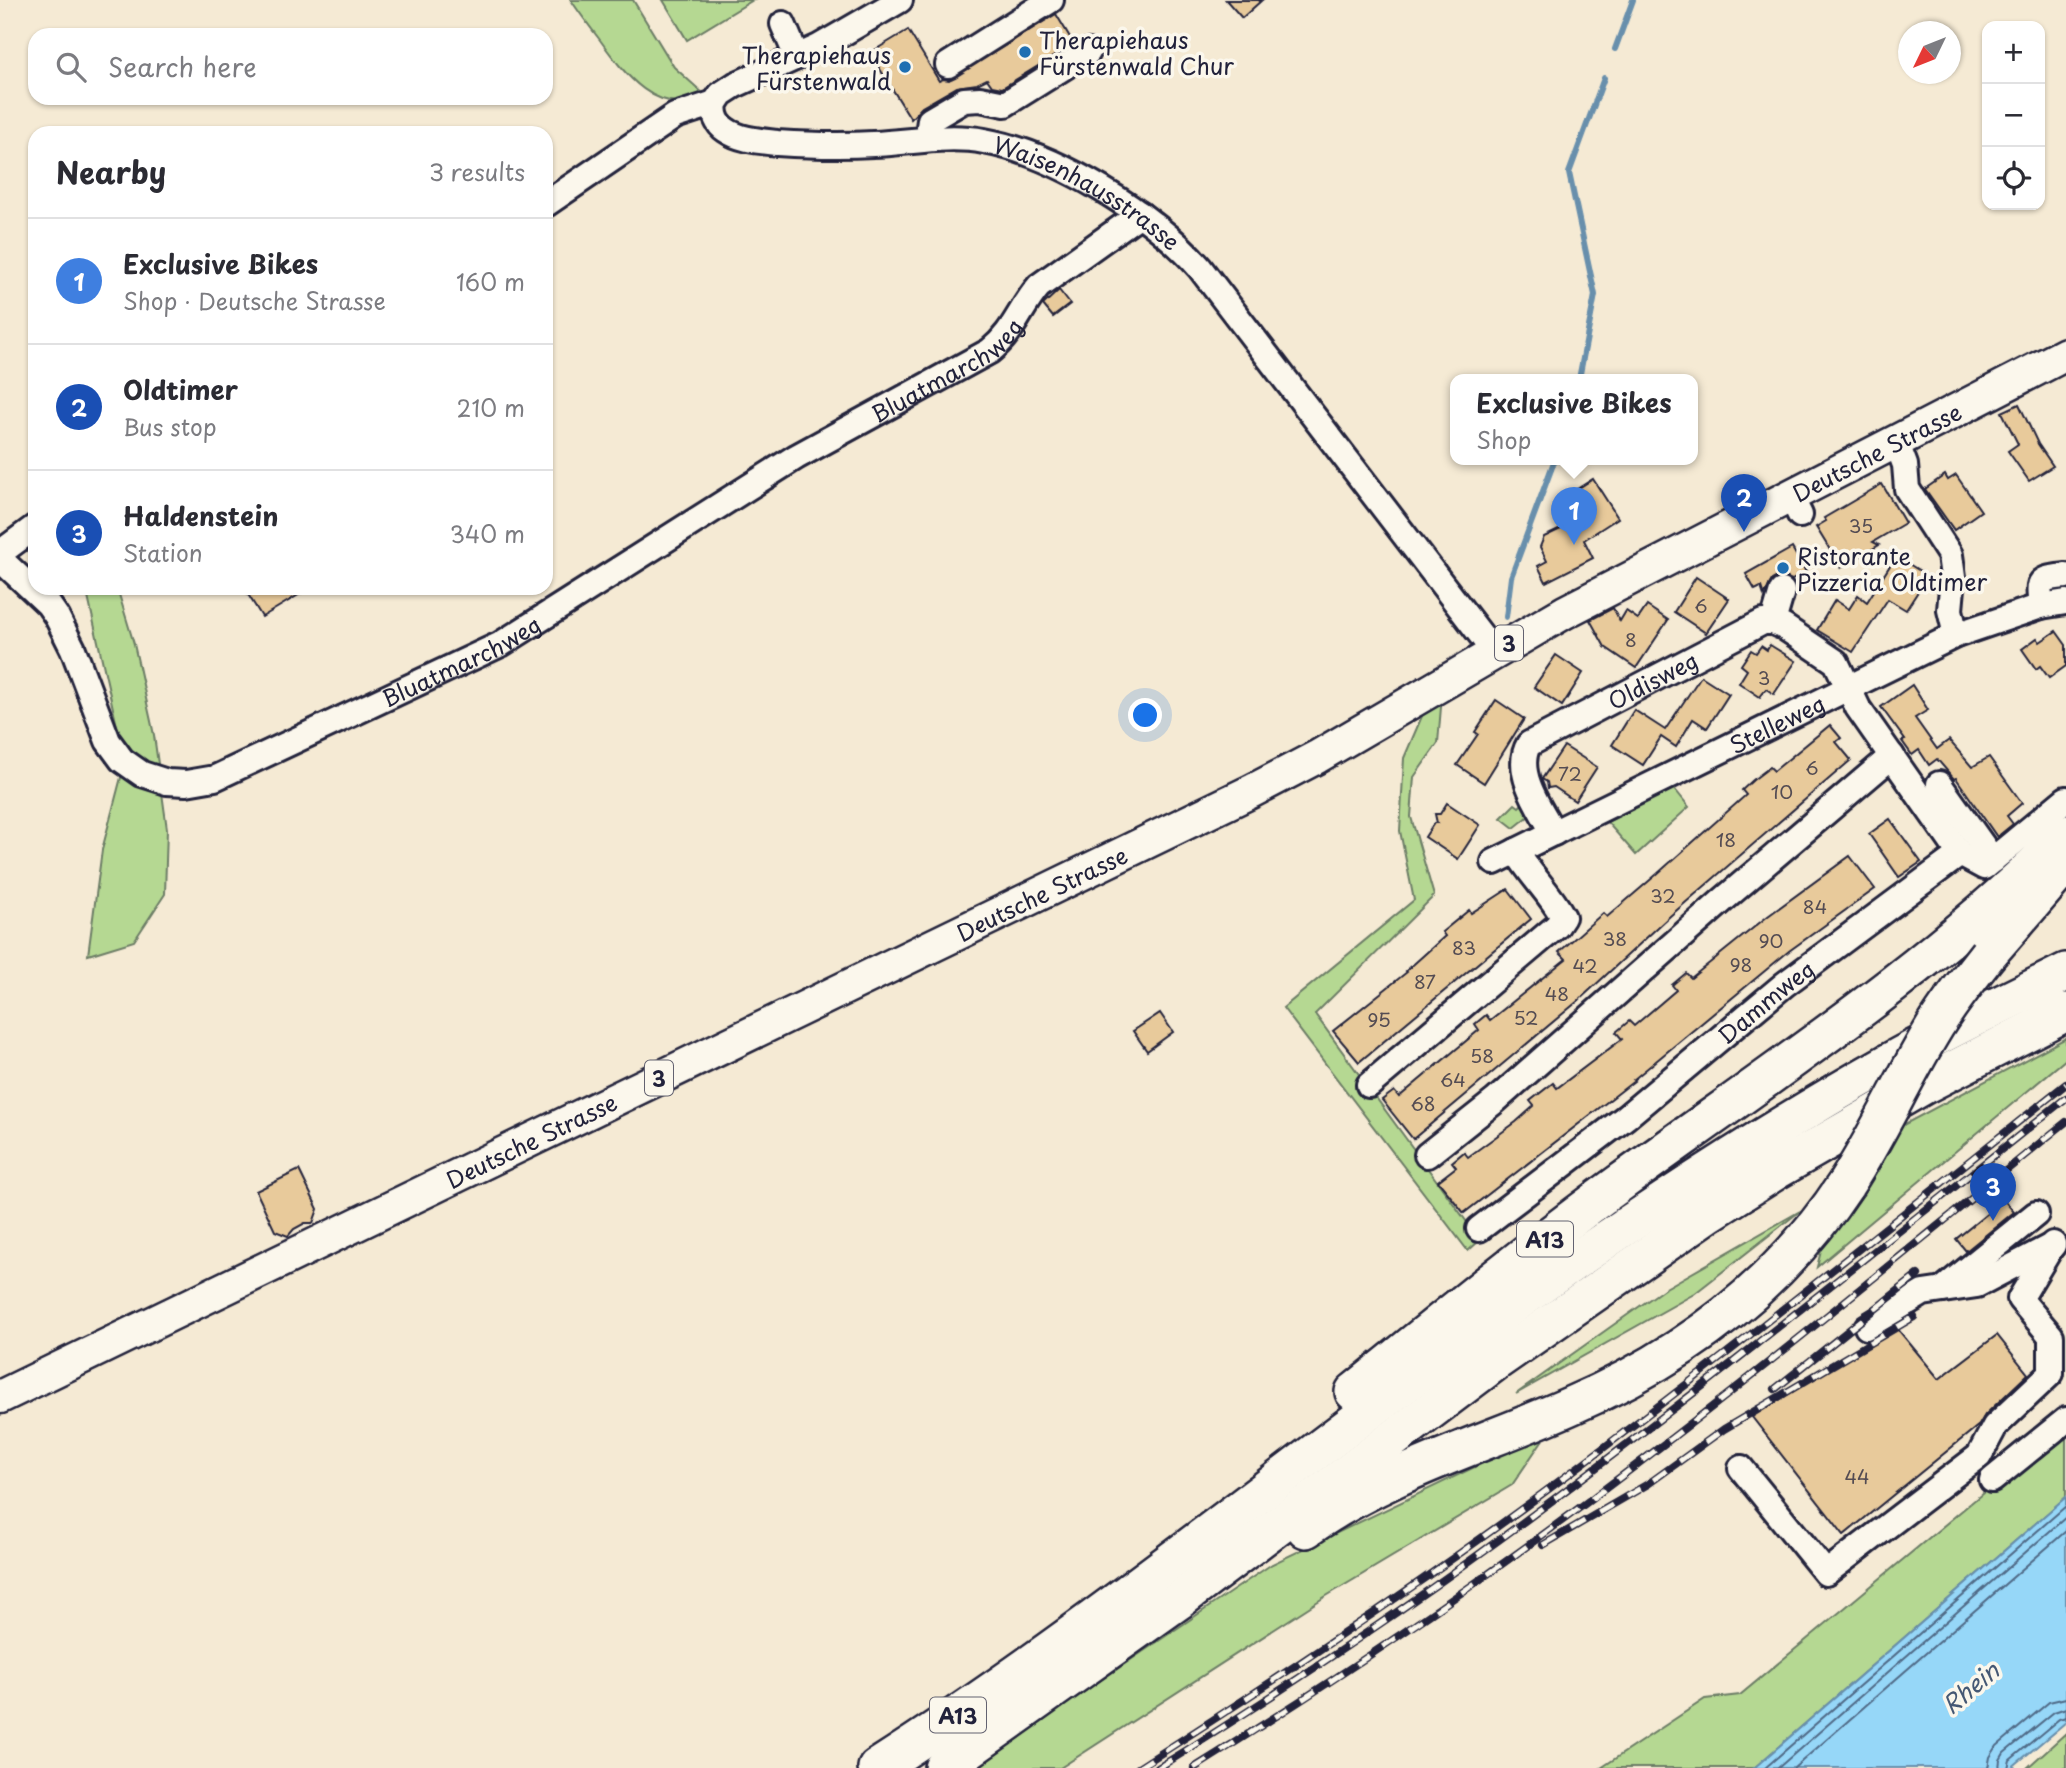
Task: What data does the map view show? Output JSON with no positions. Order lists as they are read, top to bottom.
{
  "streets": {
    "highway": ["A13"],
    "main road": ["Deutsche Strasse", "3"],
    "street": [
      "Waisenhausstrasse",
      "Bluatmarchweg",
      "Oldisweg",
      "Stelleweg",
      "Dammweg"
    ]
  },
  "crossings": [
    ["Waisenhausstrasse", "Bluatmarchweg"],
    ["Waisenhausstrasse", "Deutsche Strasse"],
    ["Oldisweg", "Stelleweg"]
  ],
  "water": ["Rhein"],
  "places": ["Therapiehaus Fürstenwald Chur", "Therapiehaus Fürstenwald", "Ristorante Pizzeria Oldtimer"],
  "house_numbers": [
    "35",
    "6",
    "8",
    "3",
    "6",
    "72",
    "10",
    "18",
    "32",
    "84",
    "38",
    "90",
    "83",
    "98",
    "42",
    "87",
    "48",
    "52",
    "95",
    "58",
    "64",
    "68",
    "44"
  ],
  "north": "bottom left",
  "page": {
    "map_buttons": ["+", "−"],
    "search": "Search here",
    "heading": ["Nearby", "3 results"],
    "list": [
      {
        "mark": "1",
        "name": "Exclusive Bikes",
        "note": "Shop · Deutsche Strasse",
        "value": "160 m"
      },
      {
        "mark": "2",
        "name": "Oldtimer",
        "note": "Bus stop",
        "value": "210 m"
      },
      {
        "mark": "3",
        "name": "Haldenstein",
        "note": "Station",
        "value": "340 m"
      }
    ],
    "popup": ["Exclusive Bikes", "Shop"],
    "pins": ["2", "1", "3"]
  }
}
